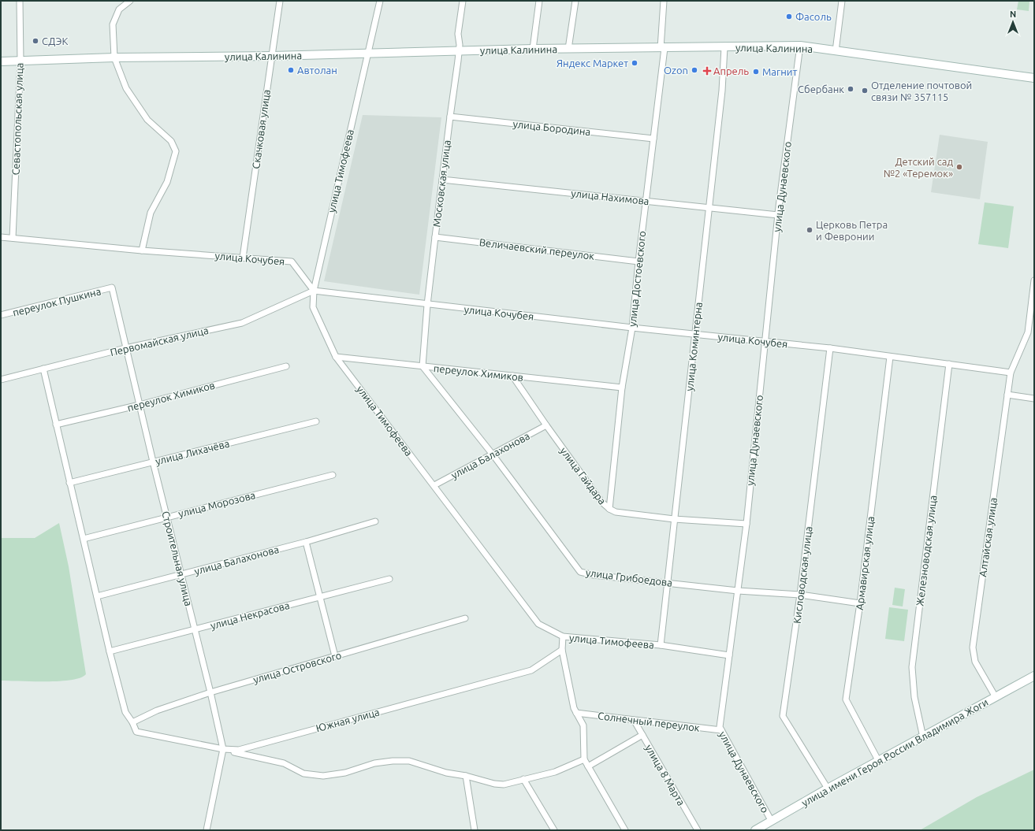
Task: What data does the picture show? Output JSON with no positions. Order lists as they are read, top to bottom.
{
  "streets": {
    "main road": ["улица Калинина", "улица имени Героя России Владимира Жоги"],
    "street": [
      "Севастопольская улица",
      "улица Бородина",
      "Скачковая улица",
      "улица Тимофеева",
      "Московская улица",
      "улица Дунаевского",
      "улица Нахимова",
      "Величаевский переулок",
      "улица Кочубея",
      "улица Достоевского",
      "переулок Пушкина",
      "Первомайская улица",
      "улица Коминтерна",
      "переулок Химиков",
      "улица Лихачёва",
      "улица Балахонова",
      "улица Гайдара",
      "улица Морозова",
      "Алтайская улица",
      "Железноводская улица",
      "Строительная улица",
      "Армавирская улица",
      "Кисловодская улица",
      "улица Грибоедова",
      "улица Некрасова",
      "улица Островского",
      "Южная улица",
      "Солнечный переулок",
      "улица 8 Марта"
    ]
  },
  "crossings": [
    ["улица Калинина", "Севастопольская улица"],
    ["улица Калинина", "Скачковая улица"],
    ["улица Калинина", "улица Тимофеева"],
    ["улица Калинина", "Московская улица"],
    ["улица Калинина", "улица Дунаевского"],
    ["улица Калинина", "улица Достоевского"],
    ["улица Калинина", "улица Коминтерна"],
    ["Севастопольская улица", "улица Кочубея"],
    ["улица Бородина", "Московская улица"],
    ["улица Бородина", "улица Достоевского"],
    ["Скачковая улица", "улица Кочубея"],
    ["улица Тимофеева", "улица Дунаевского"],
    ["улица Тимофеева", "улица Кочубея"],
    ["улица Тимофеева", "Первомайская улица"],
    ["улица Тимофеева", "улица Коминтерна"],
    ["улица Тимофеева", "переулок Химиков"],
    ["улица Тимофеева", "улица Балахонова"],
    ["Московская улица", "улица Нахимова"],
    ["Московская улица", "Величаевский переулок"],
    ["Московская улица", "улица Кочубея"],
    ["Московская улица", "переулок Химиков"],
    ["Московская улица", "улица Грибоедова"],
    ["улица Дунаевского", "улица Нахимова"],
    ["улица Дунаевского", "улица Кочубея"],
    ["улица Дунаевского", "улица Гайдара"],
    ["улица Дунаевского", "улица Грибоедова"],
    ["улица Дунаевского", "Солнечный переулок"],
    ["улица Дунаевского", "улица имени Героя России Владимира Жоги"],
    ["улица Нахимова", "улица Достоевского"],
    ["улица Нахимова", "улица Коминтерна"],
    ["Величаевский переулок", "улица Достоевского"],
    ["улица Кочубея", "улица Достоевского"],
    ["улица Кочубея", "Первомайская улица"],
    ["улица Кочубея", "улица Коминтерна"],
    ["улица Кочубея", "Алтайская улица"],
    ["улица Кочубея", "Железноводская улица"],
    ["улица Кочубея", "Армавирская улица"],
    ["улица Кочубея", "Кисловодская улица"],
    ["улица Достоевского", "переулок Химиков"],
    ["улица Достоевского", "улица Гайдара"],
    ["переулок Пушкина", "Строительная улица"],
    ["Первомайская улица", "Строительная улица"],
    ["улица Коминтерна", "улица Гайдара"],
    ["улица Коминтерна", "улица Грибоедова"],
    ["переулок Химиков", "улица Гайдара"],
    ["переулок Химиков", "Строительная улица"],
    ["переулок Химиков", "улица Грибоедова"],
    ["улица Лихачёва", "Строительная улица"],
    ["улица Балахонова", "улица Гайдара"],
    ["улица Балахонова", "Строительная улица"],
    ["улица Балахонова", "улица Грибоедова"],
    ["улица Морозова", "Строительная улица"],
    ["Алтайская улица", "улица имени Героя России Владимира Жоги"],
    ["Железноводская улица", "улица имени Героя России Владимира Жоги"],
    ["Строительная улица", "улица Некрасова"],
    ["Строительная улица", "улица Островского"],
    ["Строительная улица", "Южная улица"],
    ["Армавирская улица", "улица Грибоедова"],
    ["Армавирская улица", "улица имени Героя России Владимира Жоги"],
    ["Кисловодская улица", "улица Грибоедова"],
    ["Кисловодская улица", "улица имени Героя России Владимира Жоги"],
    ["улица Островского", "Южная улица"],
    ["Солнечный переулок", "улица 8 Марта"]
  ],
  "places": {
    "other": [
      "Фасоль",
      "СДЭК",
      "Яндекс Маркет",
      "Автолан",
      "Ozon",
      "Магнит",
      "Сбербанк",
      "Отделение почтовой связи № 357115",
      "Детский сад №2 «Теремок»",
      "Церковь Петра и Февронии"
    ],
    "health": ["Апрель"]
  },
  "north": "top"
}
